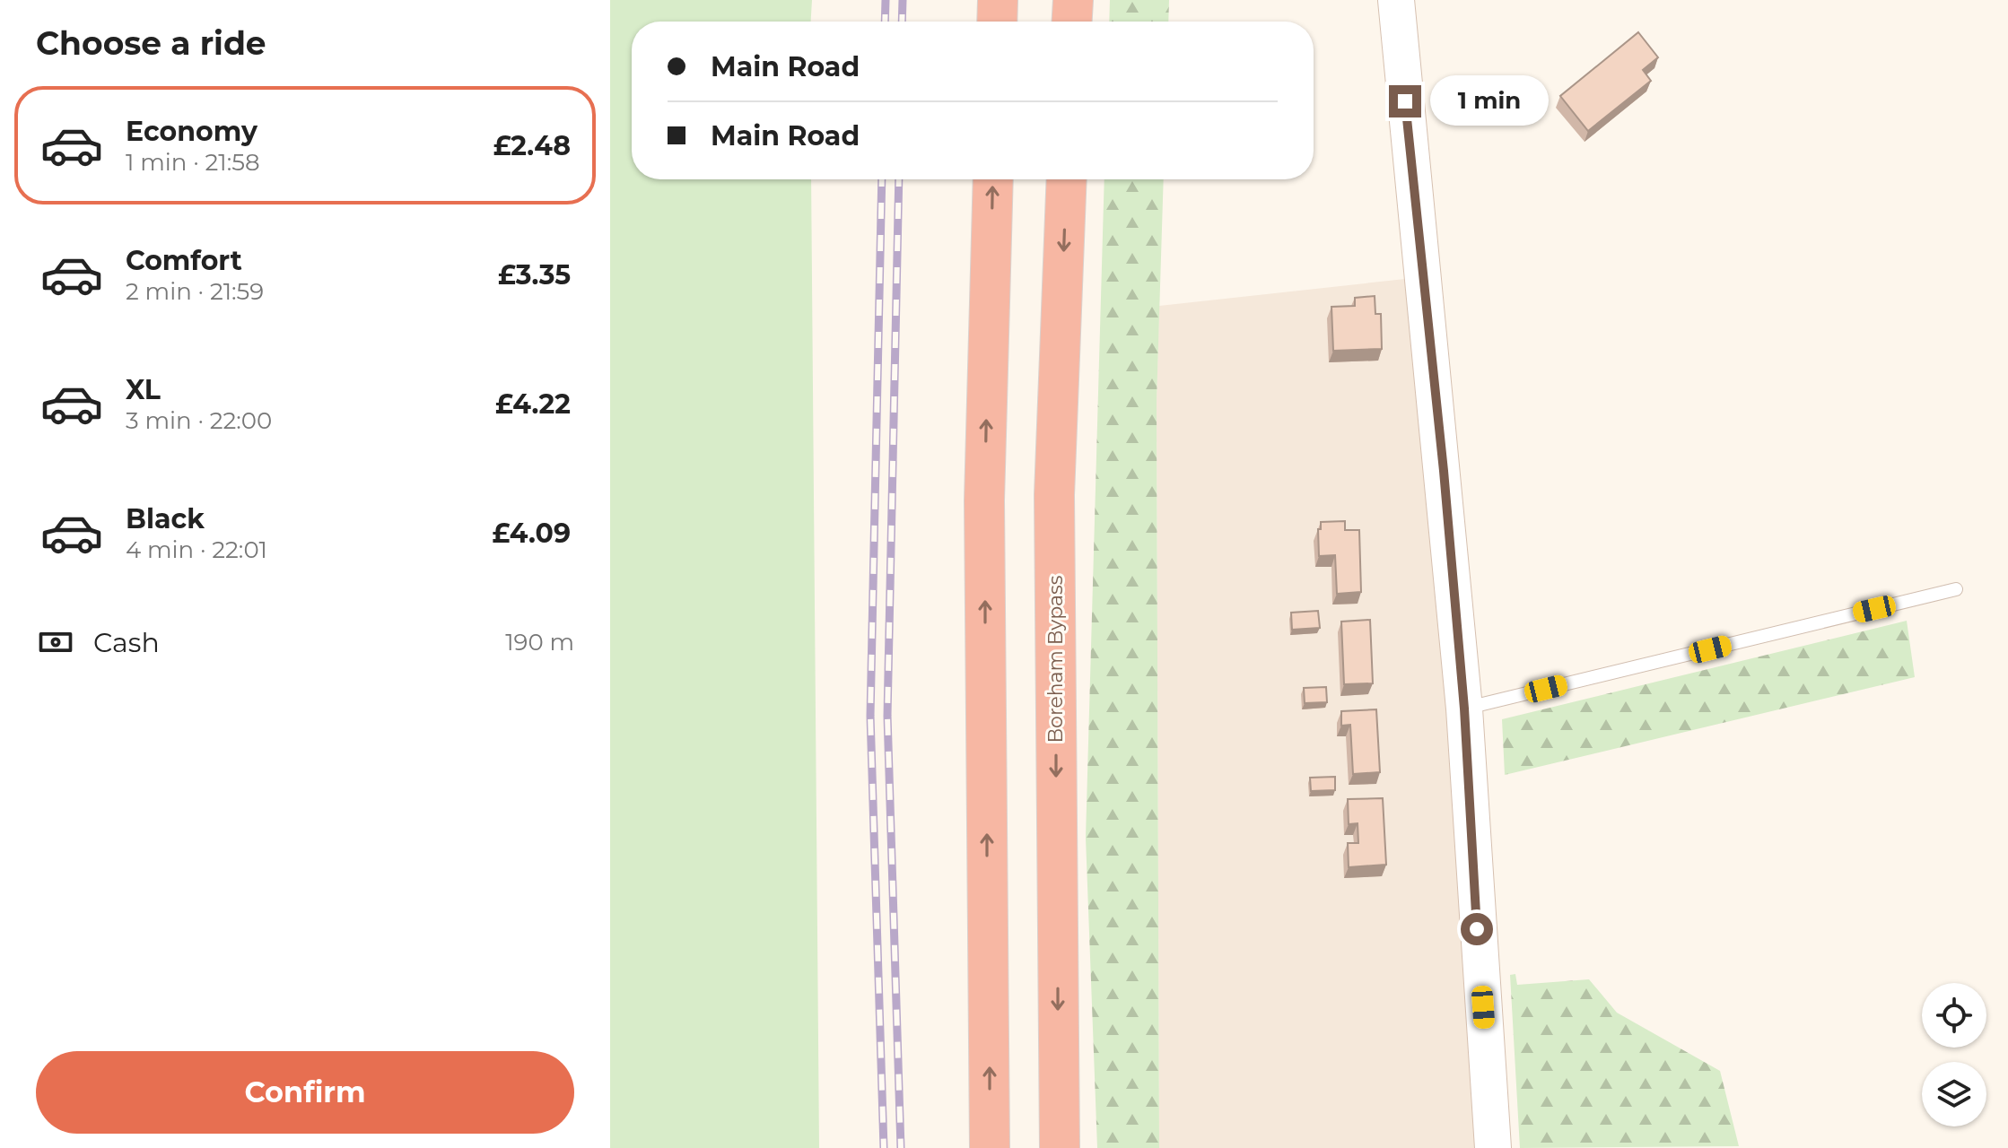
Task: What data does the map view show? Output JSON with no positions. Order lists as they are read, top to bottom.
{
  "streets": {
    "highway": ["Boreham Bypass"]
  },
  "page": {
    "heading": "Choose a ride",
    "banner": ["Main Road", "Main Road"],
    "bubble": "1 min",
    "list": [
      {
        "name": "Economy",
        "note": "1 min · 21:58",
        "value": "£2.48"
      },
      {
        "name": "Comfort",
        "note": "2 min · 21:59",
        "value": "£3.35"
      },
      {
        "name": "XL",
        "note": "3 min · 22:00",
        "value": "£4.22"
      },
      {
        "name": "Black",
        "note": "4 min · 22:01",
        "value": "£4.09"
      }
    ],
    "pay": ["Cash", "190 m"],
    "buttons": "Confirm"
  }
}
